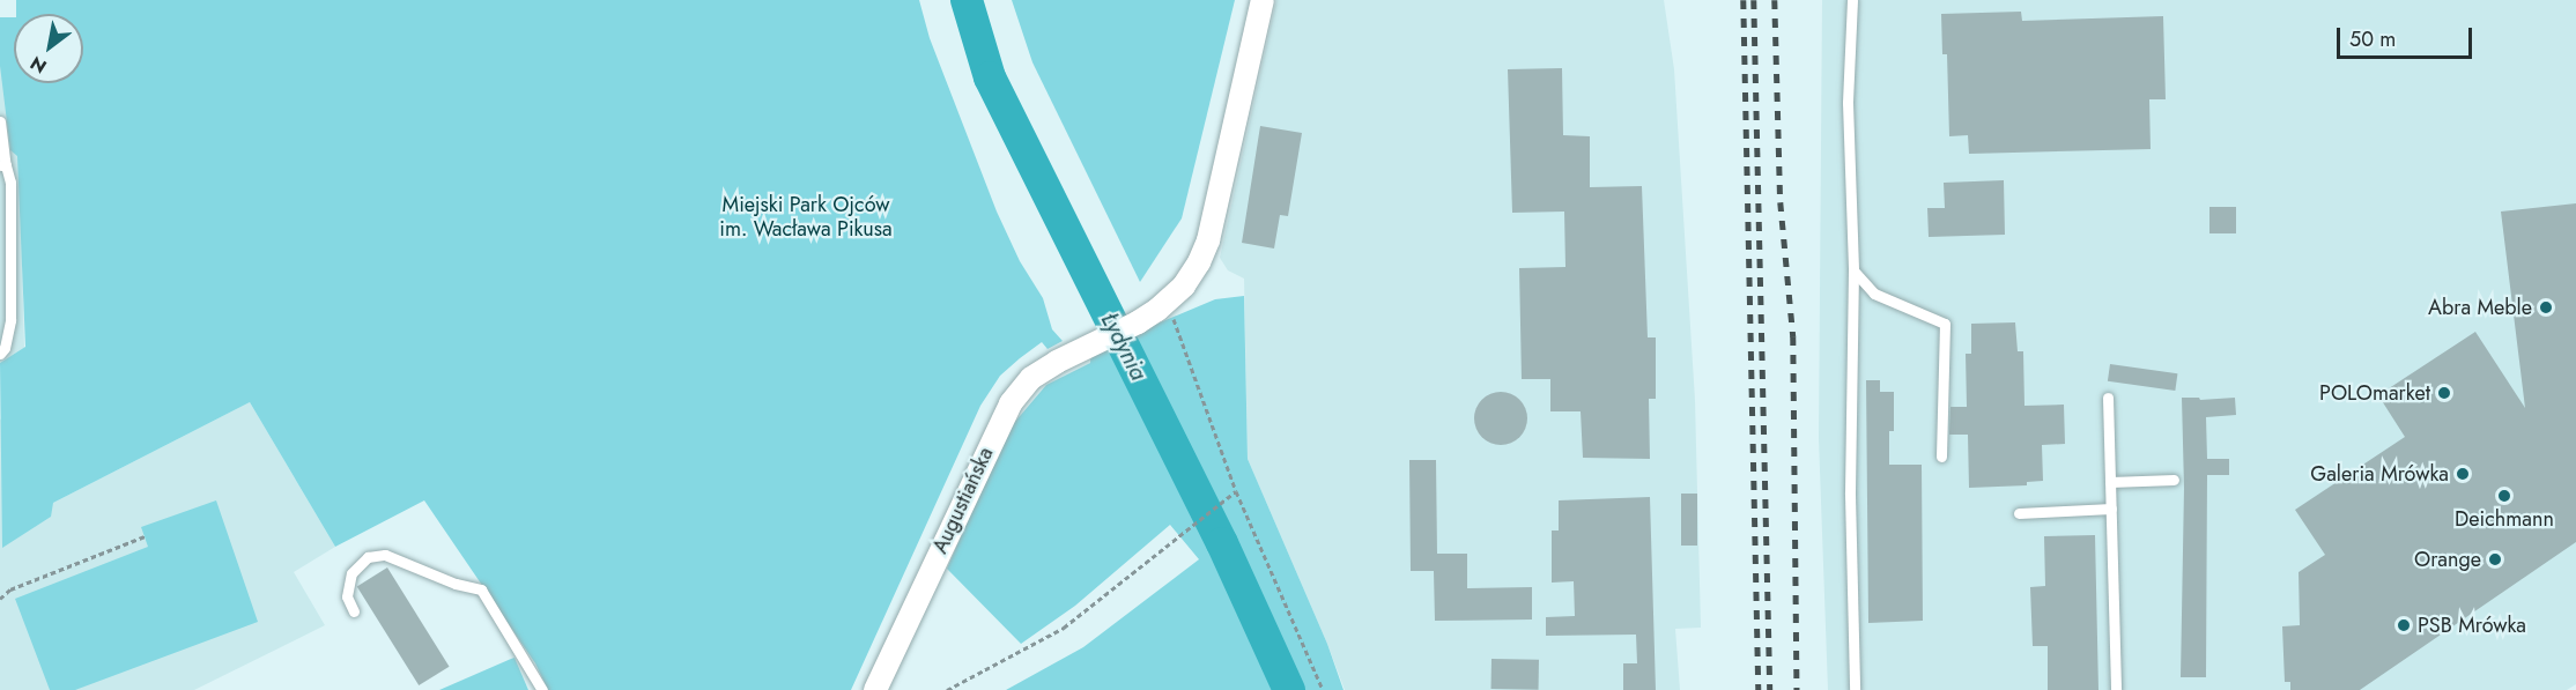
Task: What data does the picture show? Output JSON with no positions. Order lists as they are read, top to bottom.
{
  "streets": {
    "street": ["Augustiańska"]
  },
  "water": ["Łydynia"],
  "parks": ["Miejski Park Ojców im. Wacława Pikusa"],
  "places": [
    "Abra Meble",
    "POLOmarket",
    "Galeria Mrówka",
    "Deichmann",
    "Orange",
    "PSB Mrówka"
  ],
  "scale_bar": "50 m",
  "north": "bottom left"
}
